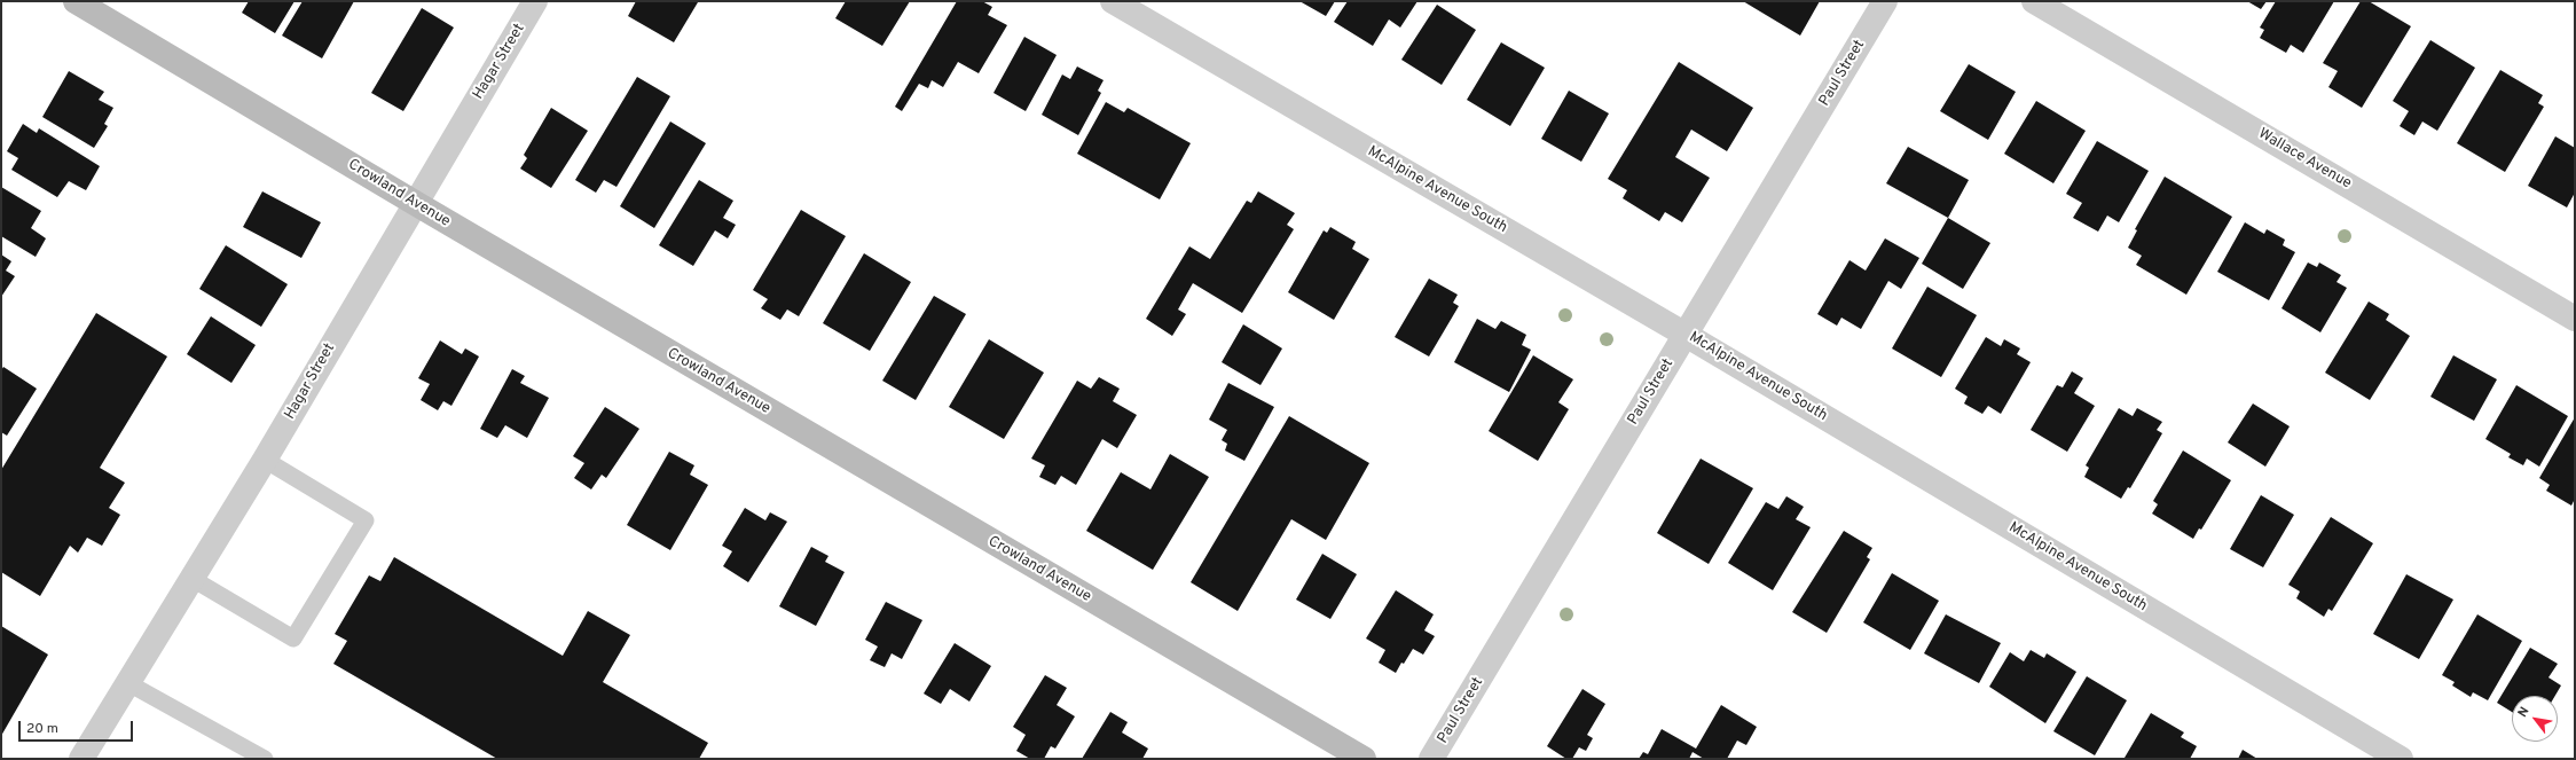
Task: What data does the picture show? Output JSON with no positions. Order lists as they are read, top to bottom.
{
  "streets": {
    "main road": ["Crowland Avenue"],
    "street": [
      "Hagar Street",
      "Paul Street",
      "Wallace Avenue",
      "McAlpine Avenue South"
    ]
  },
  "crossings": [
    ["Hagar Street", "Crowland Avenue"],
    ["Paul Street", "McAlpine Avenue South"]
  ],
  "scale_bar": "20 m",
  "north": "top left"
}
